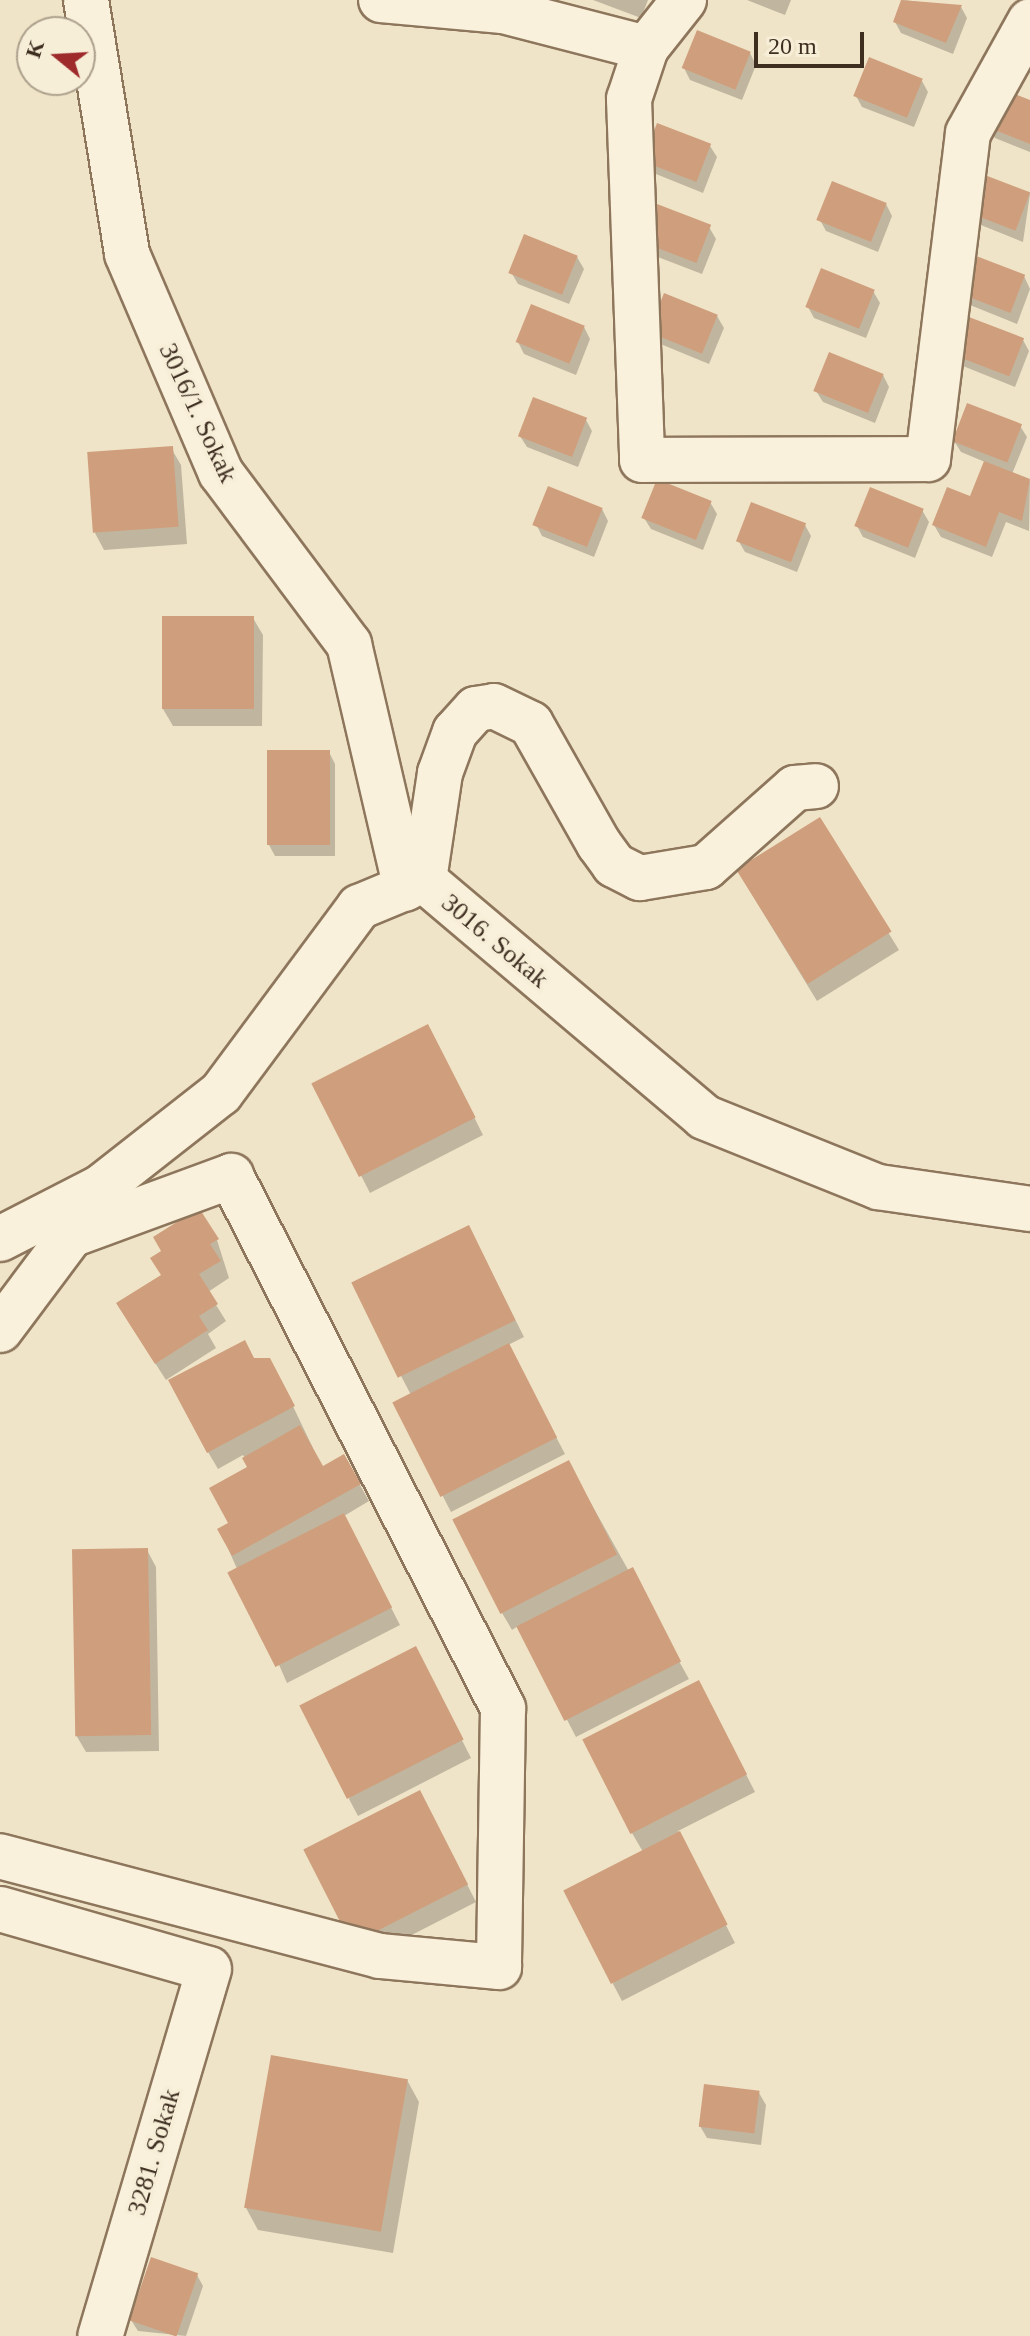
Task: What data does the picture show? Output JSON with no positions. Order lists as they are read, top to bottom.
{
  "streets": {
    "street": ["3016/1. Sokak", "3016. Sokak", "3281. Sokak"]
  },
  "crossings": [
    ["3016/1. Sokak", "3016. Sokak"]
  ],
  "scale_bar": "20 m",
  "north": "left"
}
